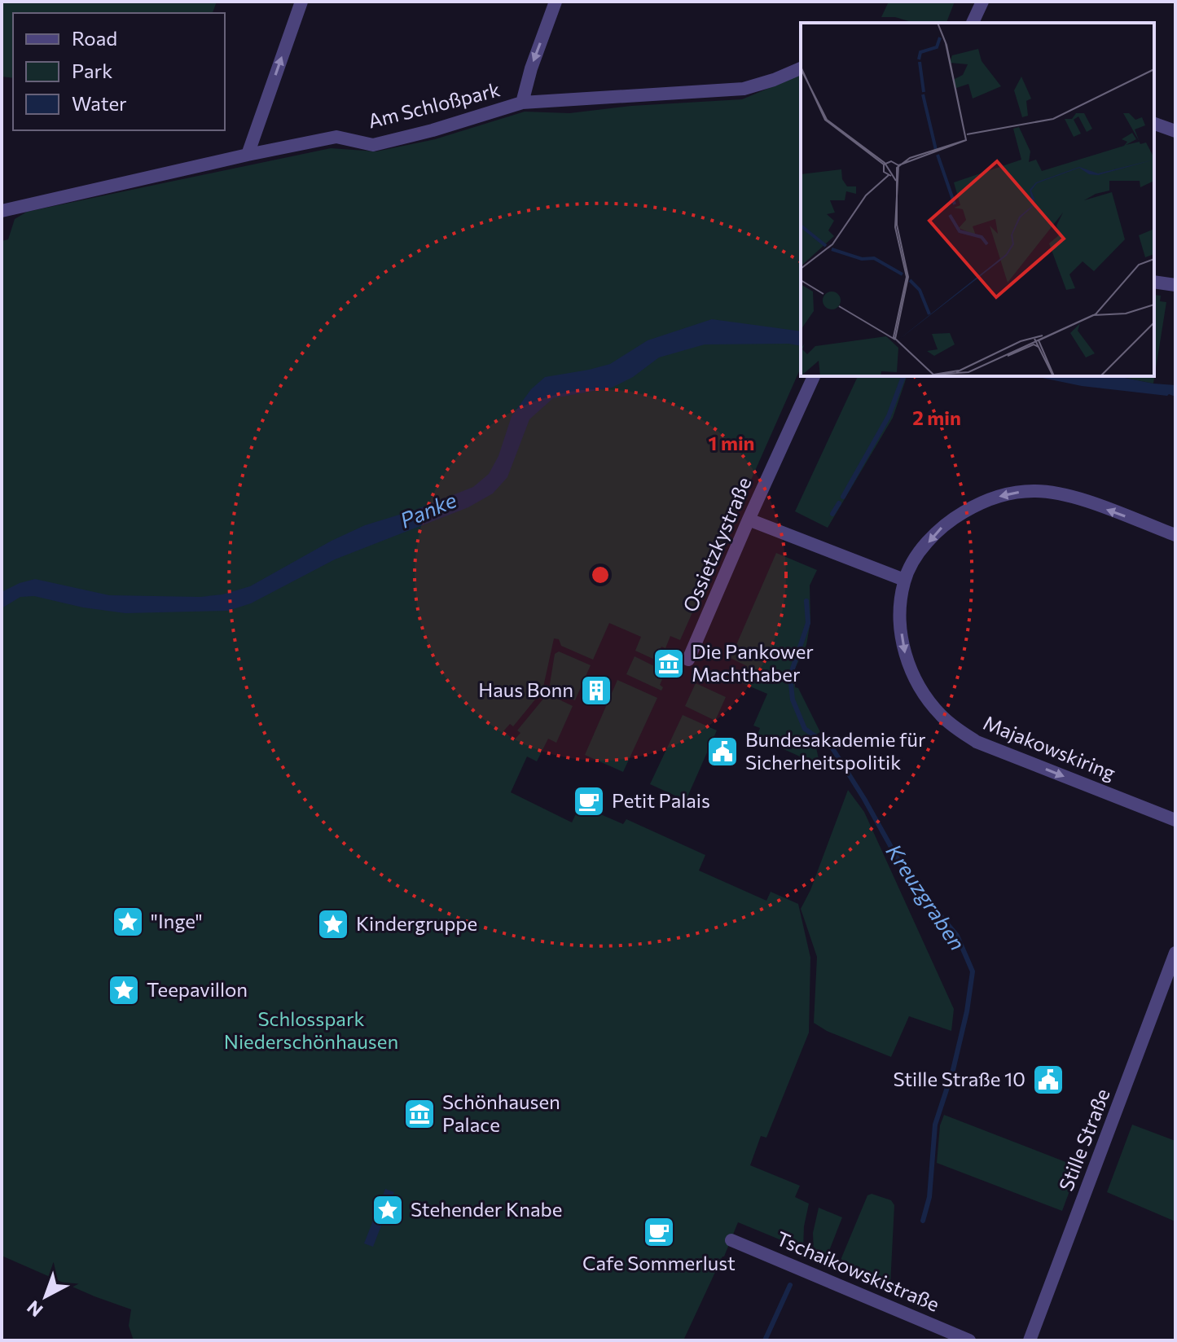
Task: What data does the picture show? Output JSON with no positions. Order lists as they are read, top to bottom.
{
  "streets": {
    "street": [
      "Am Schloßpark",
      "Ossietzkystraße",
      "Majakowskiring",
      "Stille Straße",
      "Tschaikowskistraße"
    ]
  },
  "water": ["Panke", "Kreuzgraben"],
  "parks": ["Schlosspark Niederschönhausen"],
  "places": {
    "museum": ["Die Pankower Machthaber", "Schönhausen Palace"],
    "building": ["Haus Bonn"],
    "public building": ["Bundesakademie für Sicherheitspolitik", "Stille Straße 10"],
    "cafe": ["Petit Palais", "Cafe Sommerlust"],
    "place": [
      "\"Inge\"",
      "Kindergruppe",
      "Teepavillon",
      "Stehender Knabe"
    ]
  },
  "legend": ["Road", "Park", "Water"],
  "north": "bottom left",
  "rings": ["2 min", "1 min"]
}
